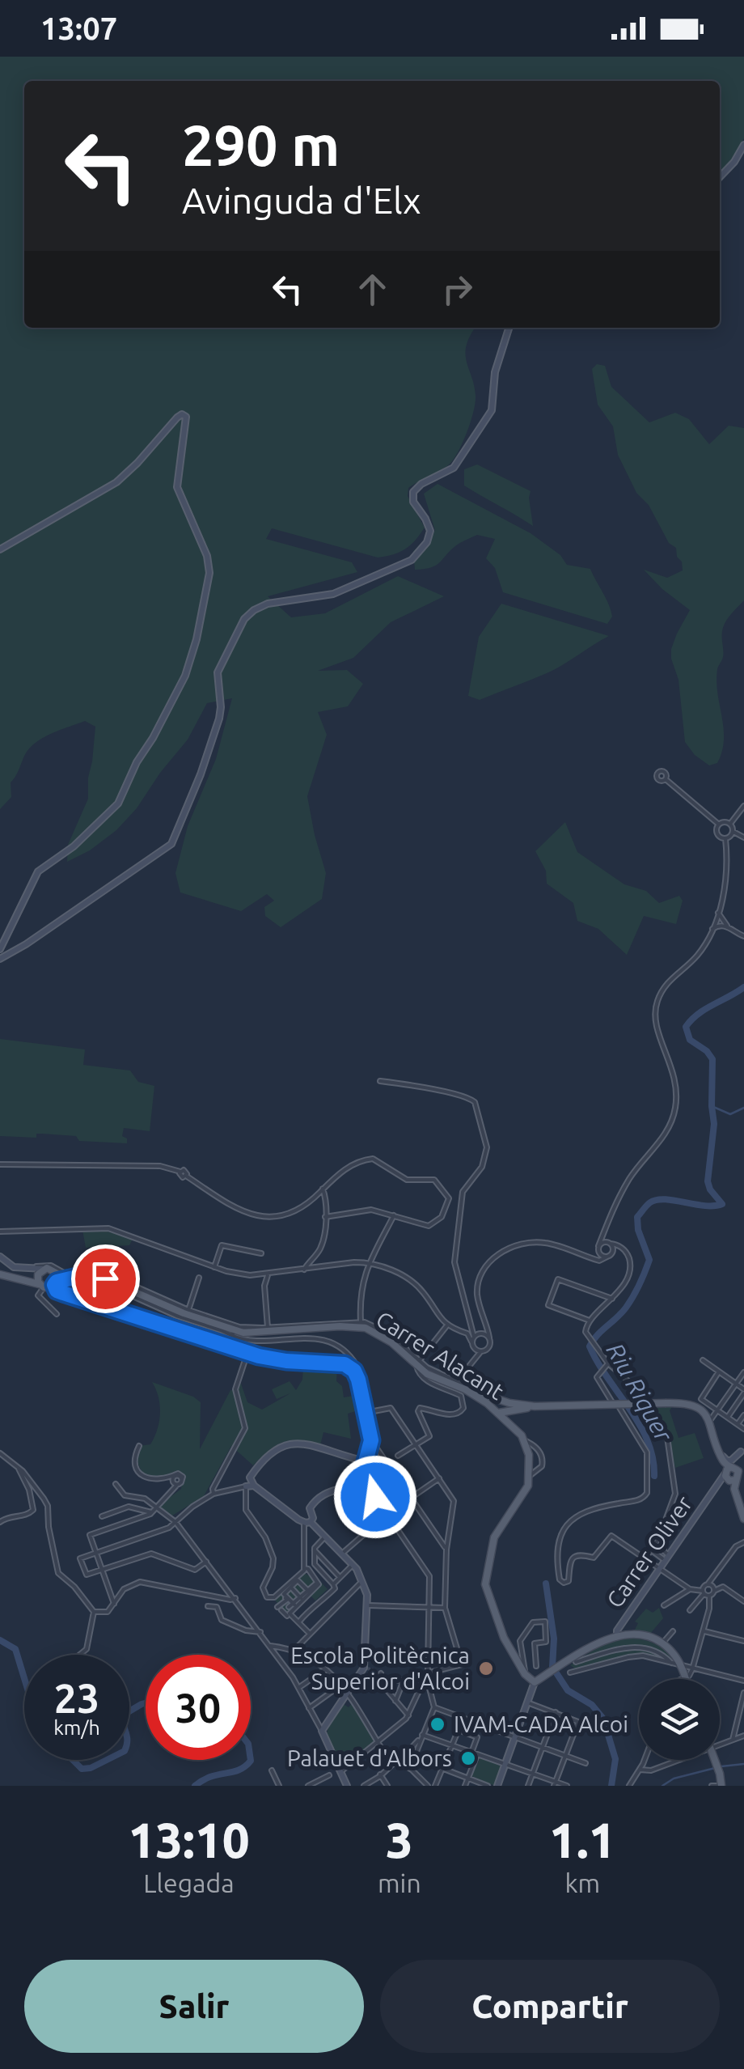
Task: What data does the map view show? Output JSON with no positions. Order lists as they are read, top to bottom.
{
  "streets": {
    "main road": ["Carrer Alacant"],
    "street": ["Carrer Oliver"]
  },
  "water": ["Riu Riquer"],
  "places": ["Escola Politècnica Superior d'Alcoi", "IVAM-CADA Alcoi", "Palauet d'Albors"],
  "page": {
    "status": "13:07",
    "turn": ["290 m", "Avinguda d'Elx"],
    "speed": "23 km/h",
    "limit": "30",
    "eta": [
      "13:10",
      "Llegada",
      "3",
      "min",
      "1.1",
      "km"
    ],
    "buttons": ["Salir", "Compartir"]
  }
}
